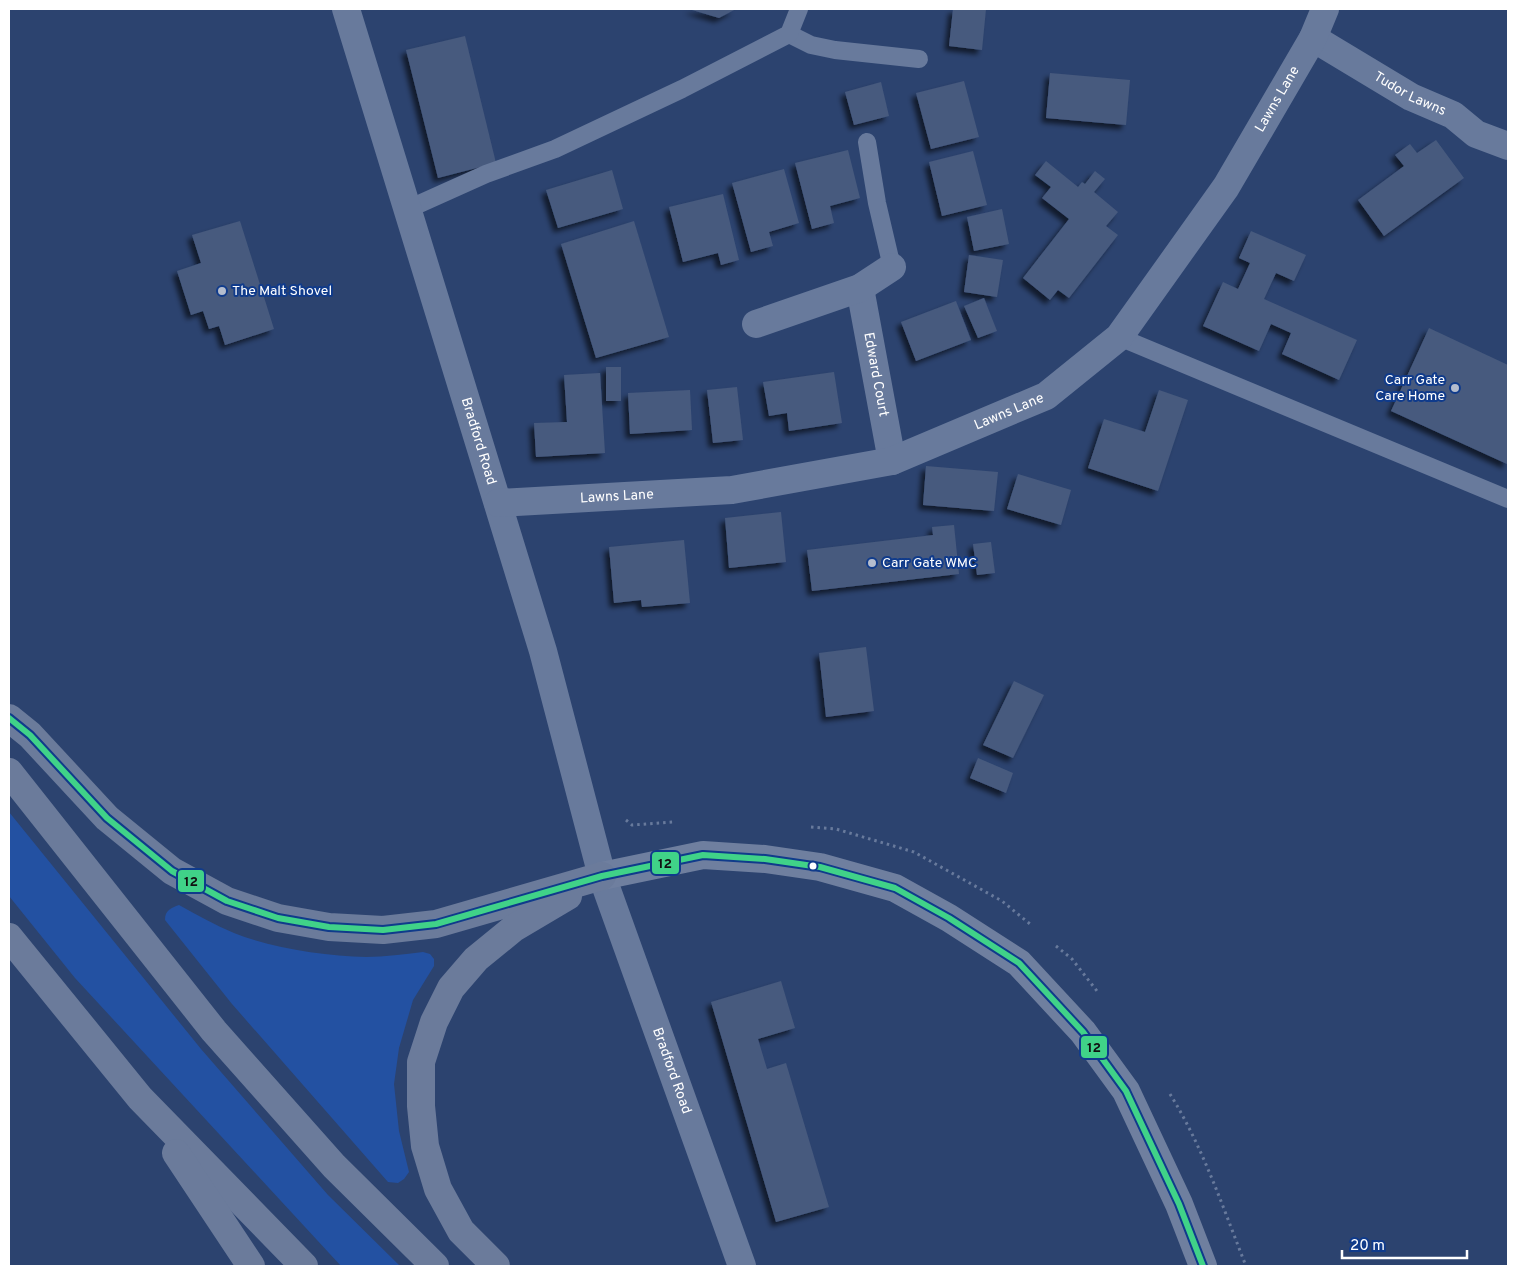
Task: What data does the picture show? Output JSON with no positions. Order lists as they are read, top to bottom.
{
  "streets": {
    "street": [
      "Tudor Lawns",
      "Lawns Lane",
      "Edward Court",
      "Bradford Road"
    ]
  },
  "crossings": [
    ["Tudor Lawns", "Lawns Lane"],
    ["Lawns Lane", "Edward Court"],
    ["Lawns Lane", "Bradford Road"]
  ],
  "places": ["The Malt Shovel", "Carr Gate Care Home", "Carr Gate WMC"],
  "lines": ["transit line 12"],
  "scale_bar": "20 m"
}
